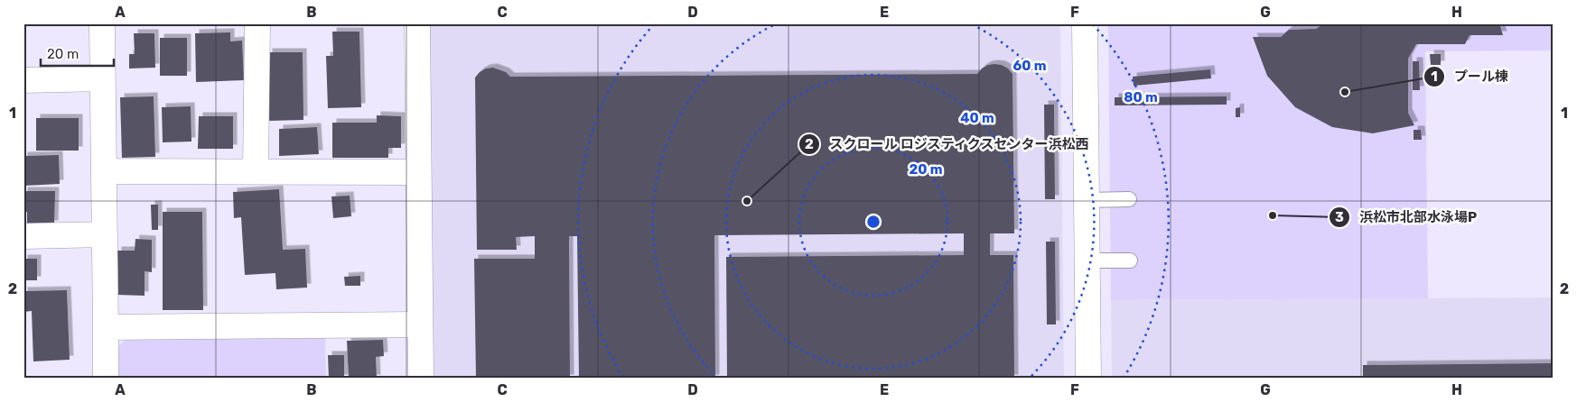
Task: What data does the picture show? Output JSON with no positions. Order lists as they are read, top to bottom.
{
  "places": ["プール棟", "スクロール ロジスティクスセンター浜松西", "浜松市北部水泳場P"],
  "scale_bar": "20 m",
  "grid": {
    "columns": [
      "A",
      "B",
      "C",
      "D",
      "E",
      "F",
      "G",
      "H"
    ],
    "rows": ["1", "2"]
  },
  "rings": [
    "60 m",
    "80 m",
    "40 m",
    "20 m"
  ]
}
